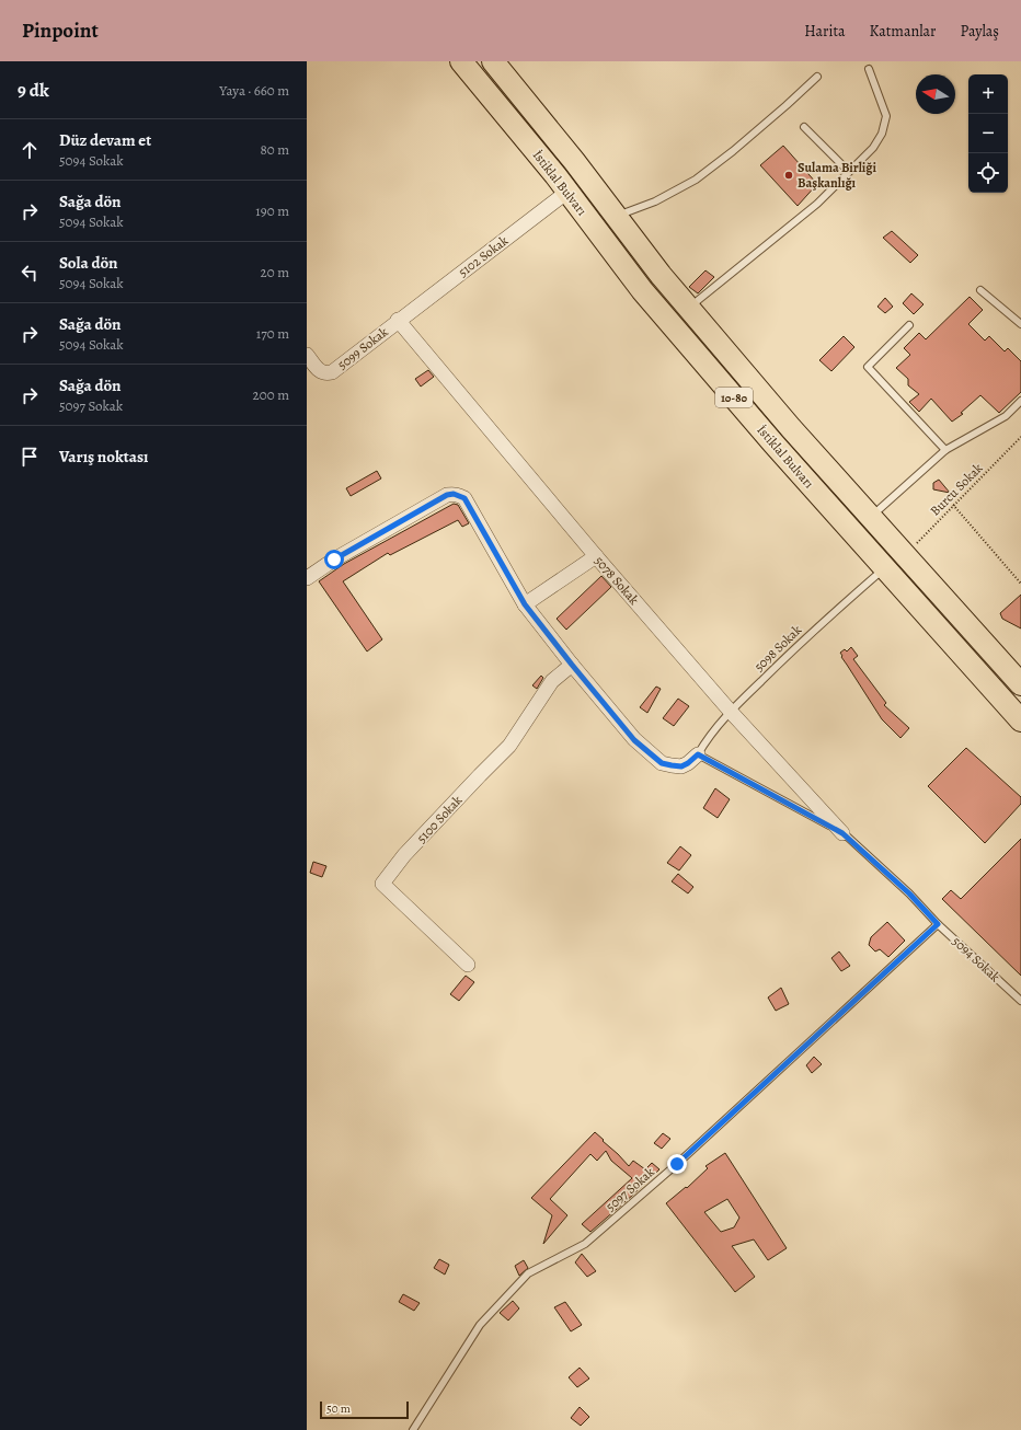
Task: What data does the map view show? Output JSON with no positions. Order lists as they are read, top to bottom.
{
  "streets": {
    "main road": ["İstiklal Bulvarı", "10-80"],
    "street": [
      "5102 Sokak",
      "5099 Sokak",
      "5078 Sokak",
      "5100 Sokak"
    ],
    "lane": ["5098 Sokak", "5094 Sokak", "5097 Sokak"],
    "path": ["Burcu Sokak"]
  },
  "crossings": [
    ["İstiklal Bulvarı", "5102 Sokak"],
    ["İstiklal Bulvarı", "Burcu Sokak"],
    ["İstiklal Bulvarı", "5098 Sokak"],
    ["5102 Sokak", "5099 Sokak"],
    ["5102 Sokak", "5078 Sokak"],
    ["5099 Sokak", "5078 Sokak"],
    ["5078 Sokak", "5098 Sokak"],
    ["5078 Sokak", "5094 Sokak"],
    ["5098 Sokak", "5094 Sokak"],
    ["5094 Sokak", "5097 Sokak"]
  ],
  "places": ["Sulama Birliği Başkanlığı"],
  "scale_bar": "50 m",
  "north": "left",
  "page": {
    "header": "Pinpoint",
    "nav": ["Harita", "Katmanlar", "Paylaş"],
    "heading": ["9 dk", "Yaya · 660 m"],
    "map_buttons": ["+", "−"],
    "list": [
      ["Düz devam et", "5094 Sokak", "80 m"],
      ["Sağa dön", "5094 Sokak", "190 m"],
      ["Sola dön", "5094 Sokak", "20 m"],
      ["Sağa dön", "5094 Sokak", "170 m"],
      ["Sağa dön", "5097 Sokak", "200 m"],
      "Varış noktası"
    ],
    "scale": "50 m"
  }
}
